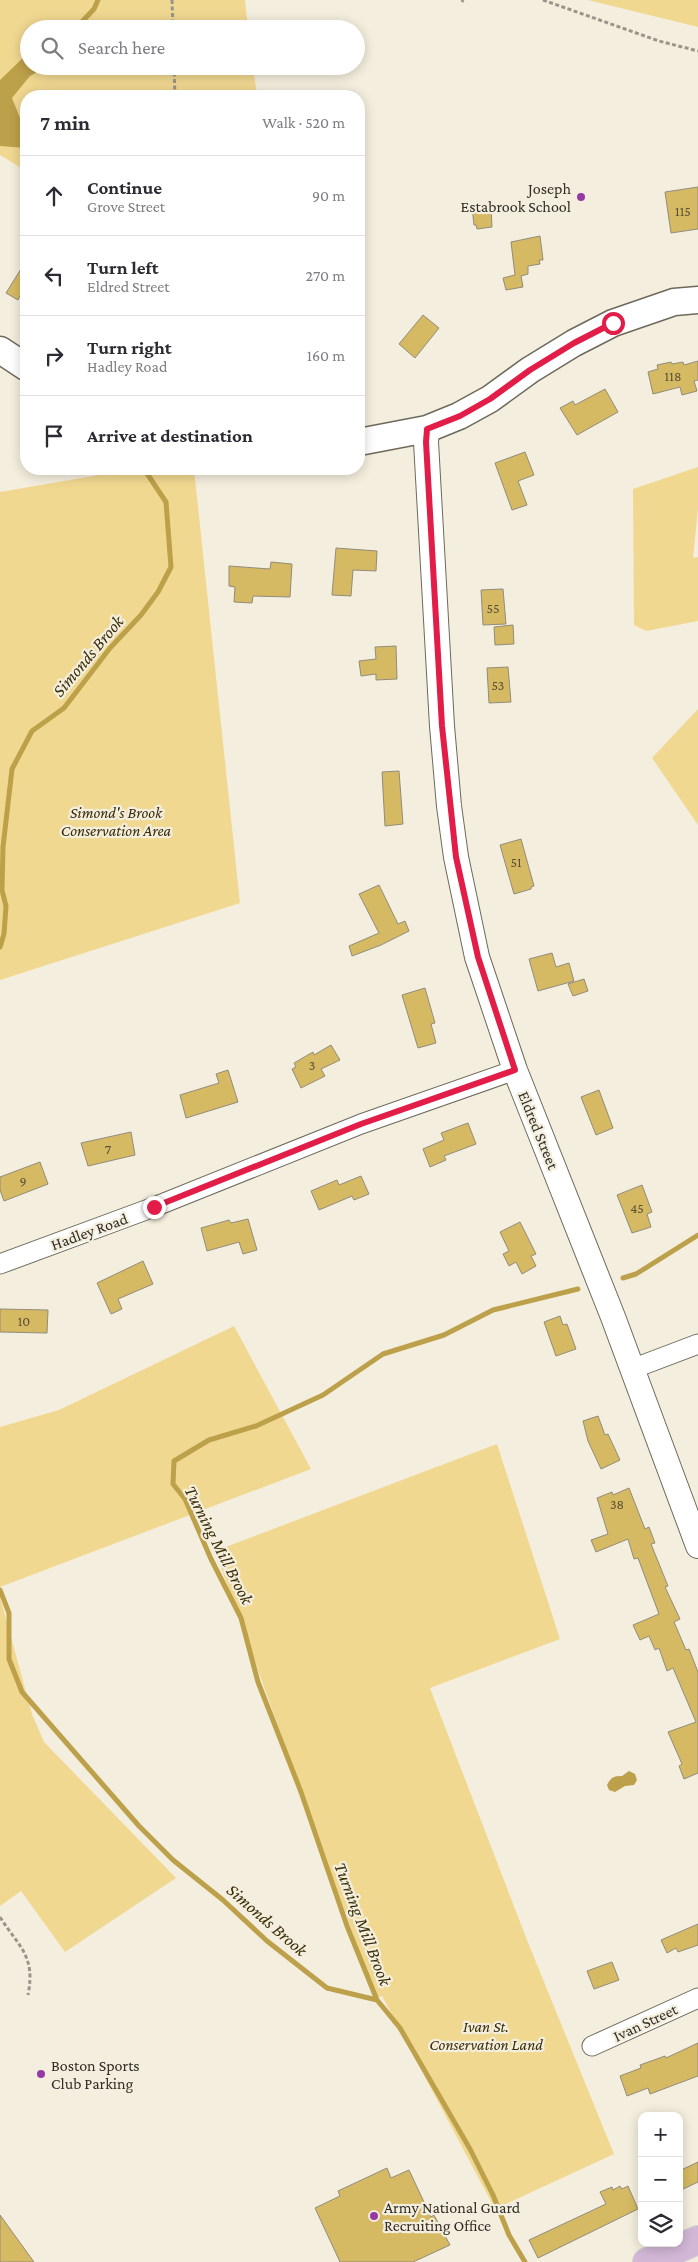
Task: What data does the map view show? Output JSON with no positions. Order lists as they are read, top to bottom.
{
  "streets": {
    "street": ["Eldred Street", "Hadley Road", "Ivan Street"]
  },
  "crossings": [
    ["Eldred Street", "Hadley Road"]
  ],
  "water": ["Simonds Brook", "Turning Mill Brook"],
  "parks": ["Simond's Brook Conservation Area", "Ivan St. Conservation Land"],
  "places": ["Joseph Estabrook School", "Boston Sports Club Parking", "Army National Guard Recruiting Office"],
  "house_numbers": [
    "115",
    "118",
    "55",
    "53",
    "51",
    "3",
    "7",
    "9",
    "45",
    "10",
    "38"
  ],
  "page": {
    "search": "Search here",
    "heading": ["7 min", "Walk · 520 m"],
    "list": [
      ["Continue", "Grove Street", "90 m"],
      ["Turn left", "Eldred Street", "270 m"],
      ["Turn right", "Hadley Road", "160 m"],
      "Arrive at destination"
    ],
    "map_buttons": ["+", "−"]
  }
}
